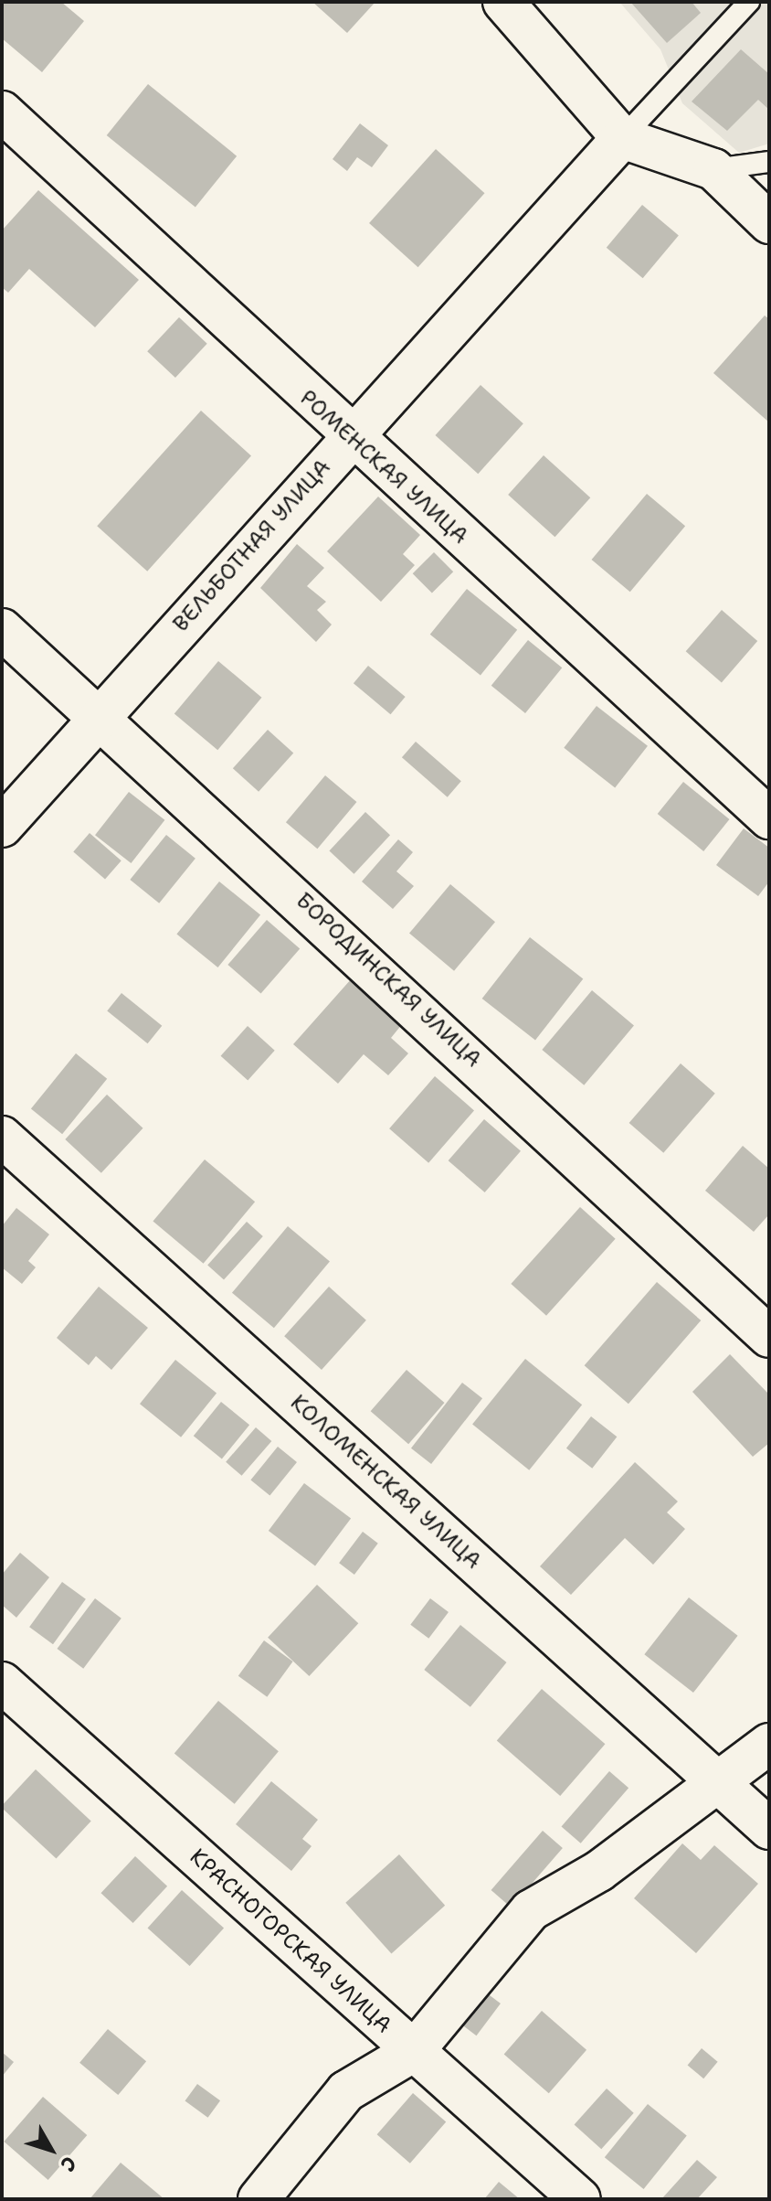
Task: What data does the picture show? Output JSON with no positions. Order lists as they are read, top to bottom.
{
  "streets": {
    "street": [
      "РОМЕНСКАЯ УЛИЦА",
      "ВЕЛЬБОТНАЯ УЛИЦА",
      "БОРОДИНСКАЯ УЛИЦА",
      "КОЛОМЕНСКАЯ УЛИЦА",
      "КРАСНОГОРСКАЯ УЛИЦА"
    ]
  },
  "crossings": [
    ["РОМЕНСКАЯ УЛИЦА", "ВЕЛЬБОТНАЯ УЛИЦА"],
    ["ВЕЛЬБОТНАЯ УЛИЦА", "БОРОДИНСКАЯ УЛИЦА"]
  ],
  "north": "bottom right"
}
